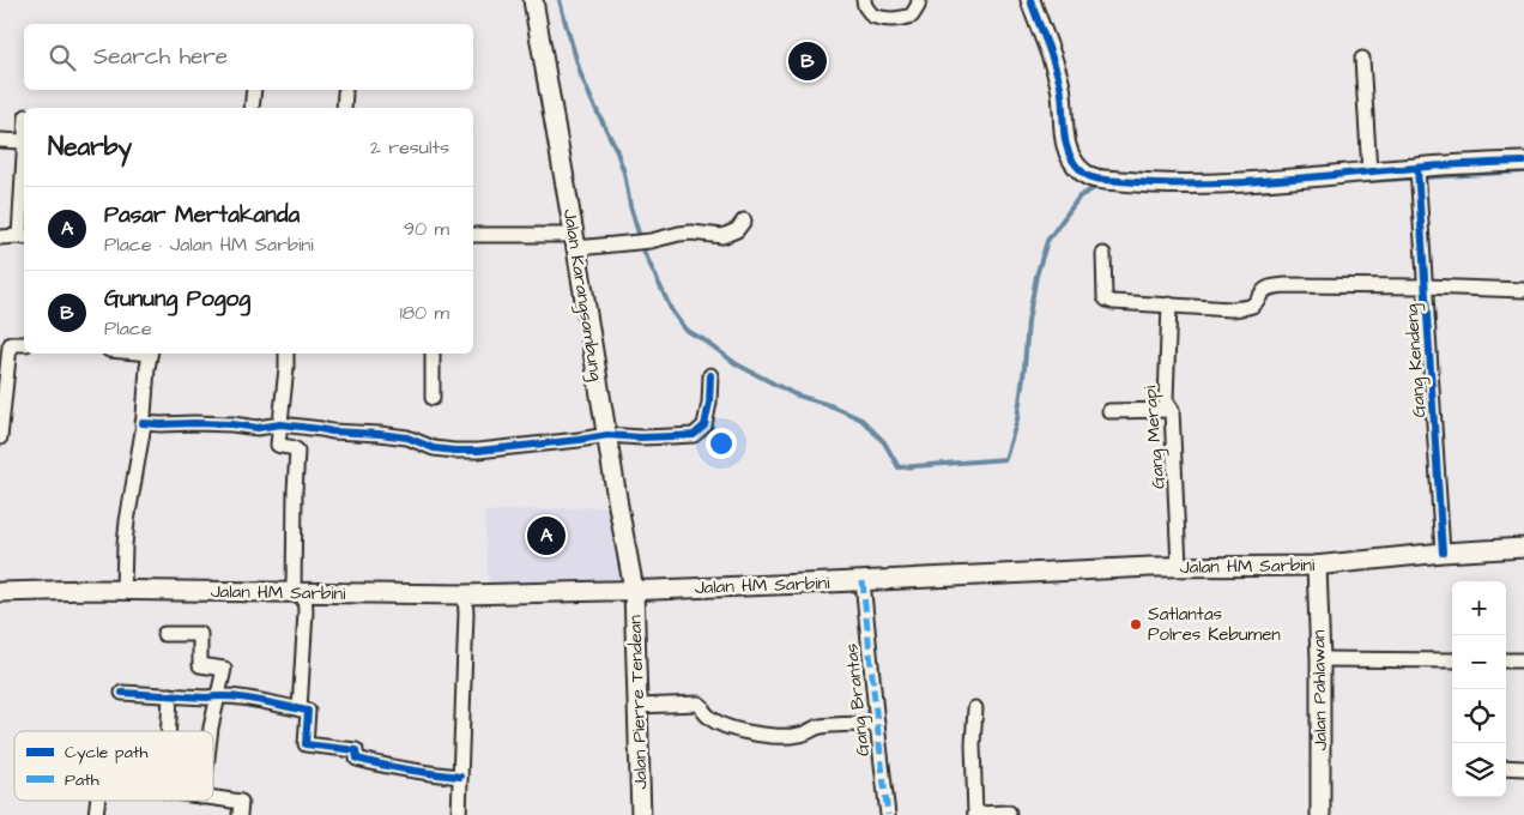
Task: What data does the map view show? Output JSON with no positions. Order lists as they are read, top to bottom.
{
  "streets": {
    "main road": [
      "Jalan Karangsambung",
      "Jalan HM Sarbini",
      "Jalan Pahlawan",
      "Jalan Pierre Tendean"
    ],
    "street": ["Gang Kendeng", "Gang Merapi", "Gang Brantas"]
  },
  "crossings": [
    ["Jalan Karangsambung", "Jalan HM Sarbini"],
    ["Jalan Karangsambung", "Jalan Pierre Tendean"],
    ["Gang Kendeng", "Jalan HM Sarbini"],
    ["Gang Merapi", "Jalan HM Sarbini"],
    ["Jalan HM Sarbini", "Jalan Pahlawan"],
    ["Jalan HM Sarbini", "Gang Brantas"],
    ["Jalan HM Sarbini", "Jalan Pierre Tendean"]
  ],
  "places": ["Satlantas Polres Kebumen"],
  "legend": ["Cycle path", "Path"],
  "page": {
    "search": "Search here",
    "pins": ["B", "A"],
    "heading": ["Nearby", "2 results"],
    "list": [
      {
        "mark": "A",
        "name": "Pasar Mertakanda",
        "note": "Place · Jalan HM Sarbini",
        "value": "90 m"
      },
      {
        "mark": "B",
        "name": "Gunung Pogog",
        "note": "Place",
        "value": "180 m"
      }
    ],
    "map_buttons": ["+", "−"]
  }
}
